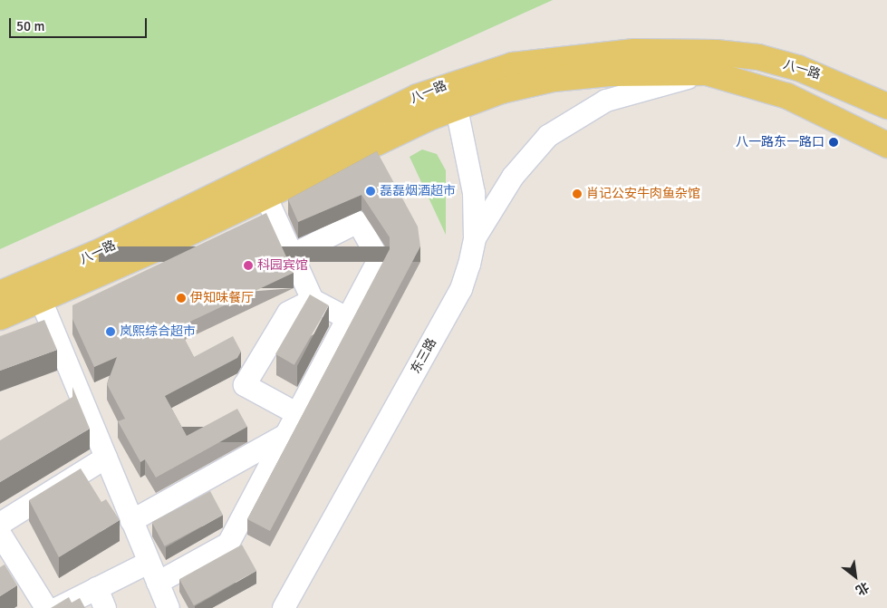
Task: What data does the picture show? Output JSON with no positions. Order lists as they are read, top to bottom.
{
  "streets": {
    "main road": ["八一路"],
    "street": ["东三路"]
  },
  "crossings": [
    ["八一路", "东三路"]
  ],
  "places": [
    "八一路东一路口",
    "磊磊烟酒超市",
    "肖记公安牛肉鱼杂馆",
    "科园宾馆",
    "伊知味餐厅",
    "岚熙综合超市"
  ],
  "scale_bar": "50 m",
  "north": "bottom right"
}
